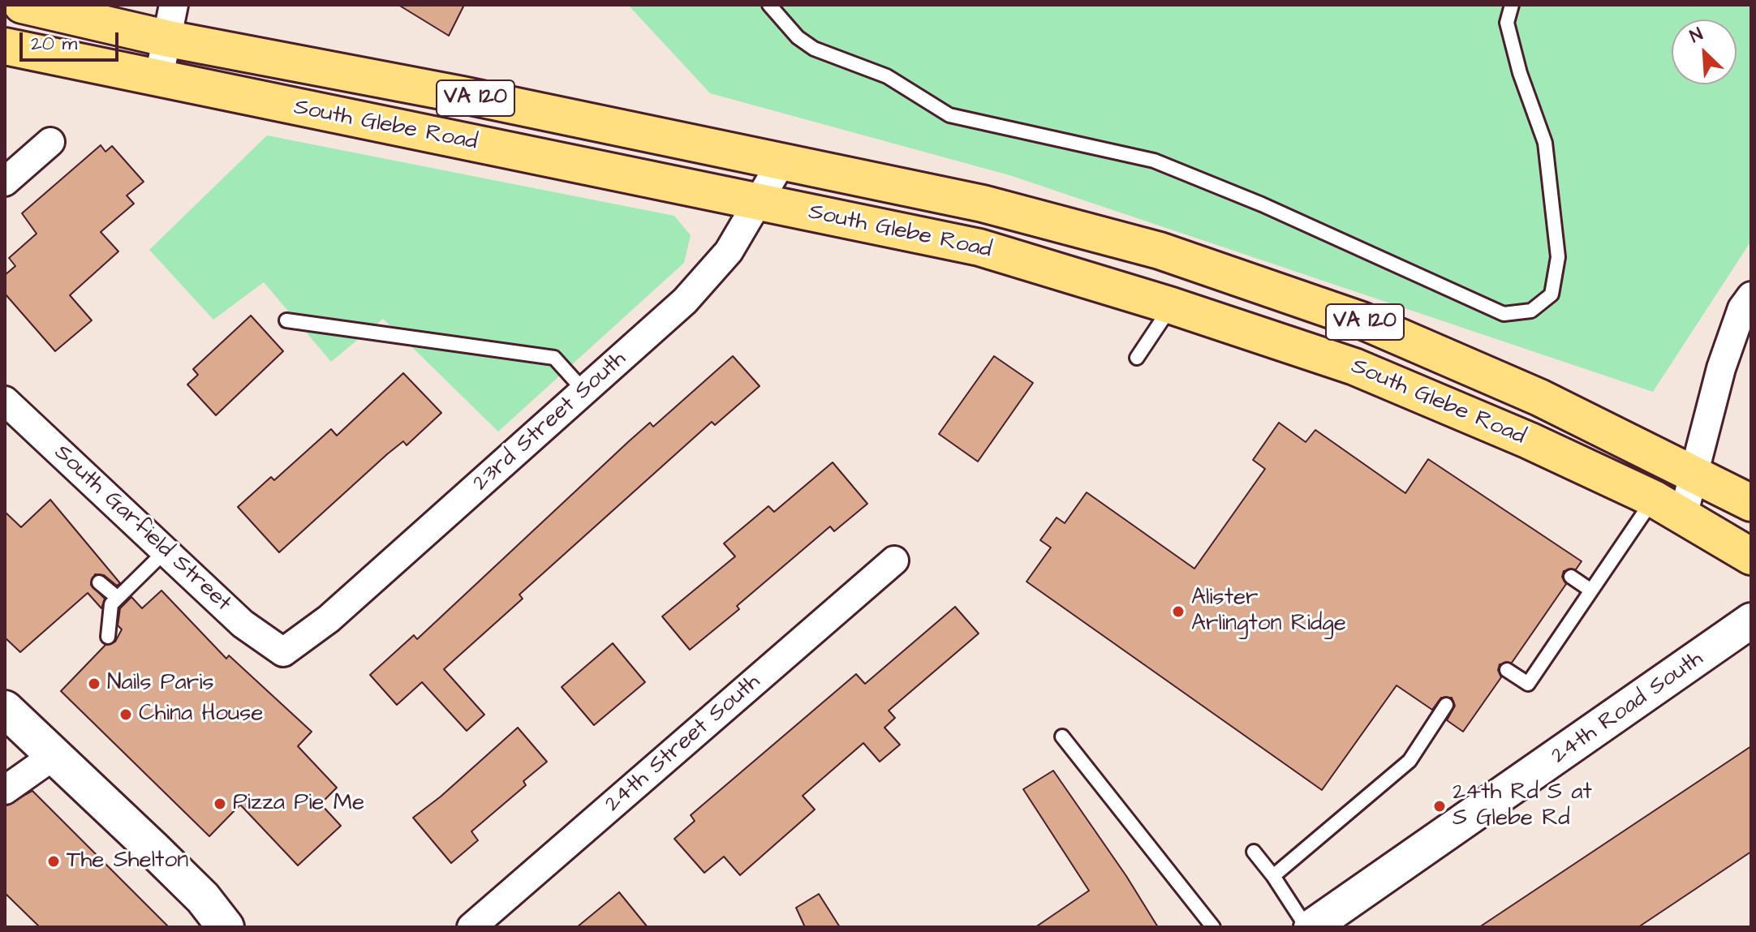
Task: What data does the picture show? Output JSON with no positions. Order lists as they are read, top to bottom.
{
  "streets": {
    "main road": ["VA 120", "South Glebe Road"],
    "street": [
      "23rd Street South",
      "South Garfield Street",
      "24th Road South",
      "24th Street South"
    ]
  },
  "crossings": [
    ["South Glebe Road", "23rd Street South"],
    ["23rd Street South", "South Garfield Street"]
  ],
  "places": [
    "Alister Arlington Ridge",
    "Nails Paris",
    "China House",
    "Pizza Pie Me",
    "24th Rd S at S Glebe Rd",
    "The Shelton"
  ],
  "scale_bar": "20 m",
  "north": "top left"
}
